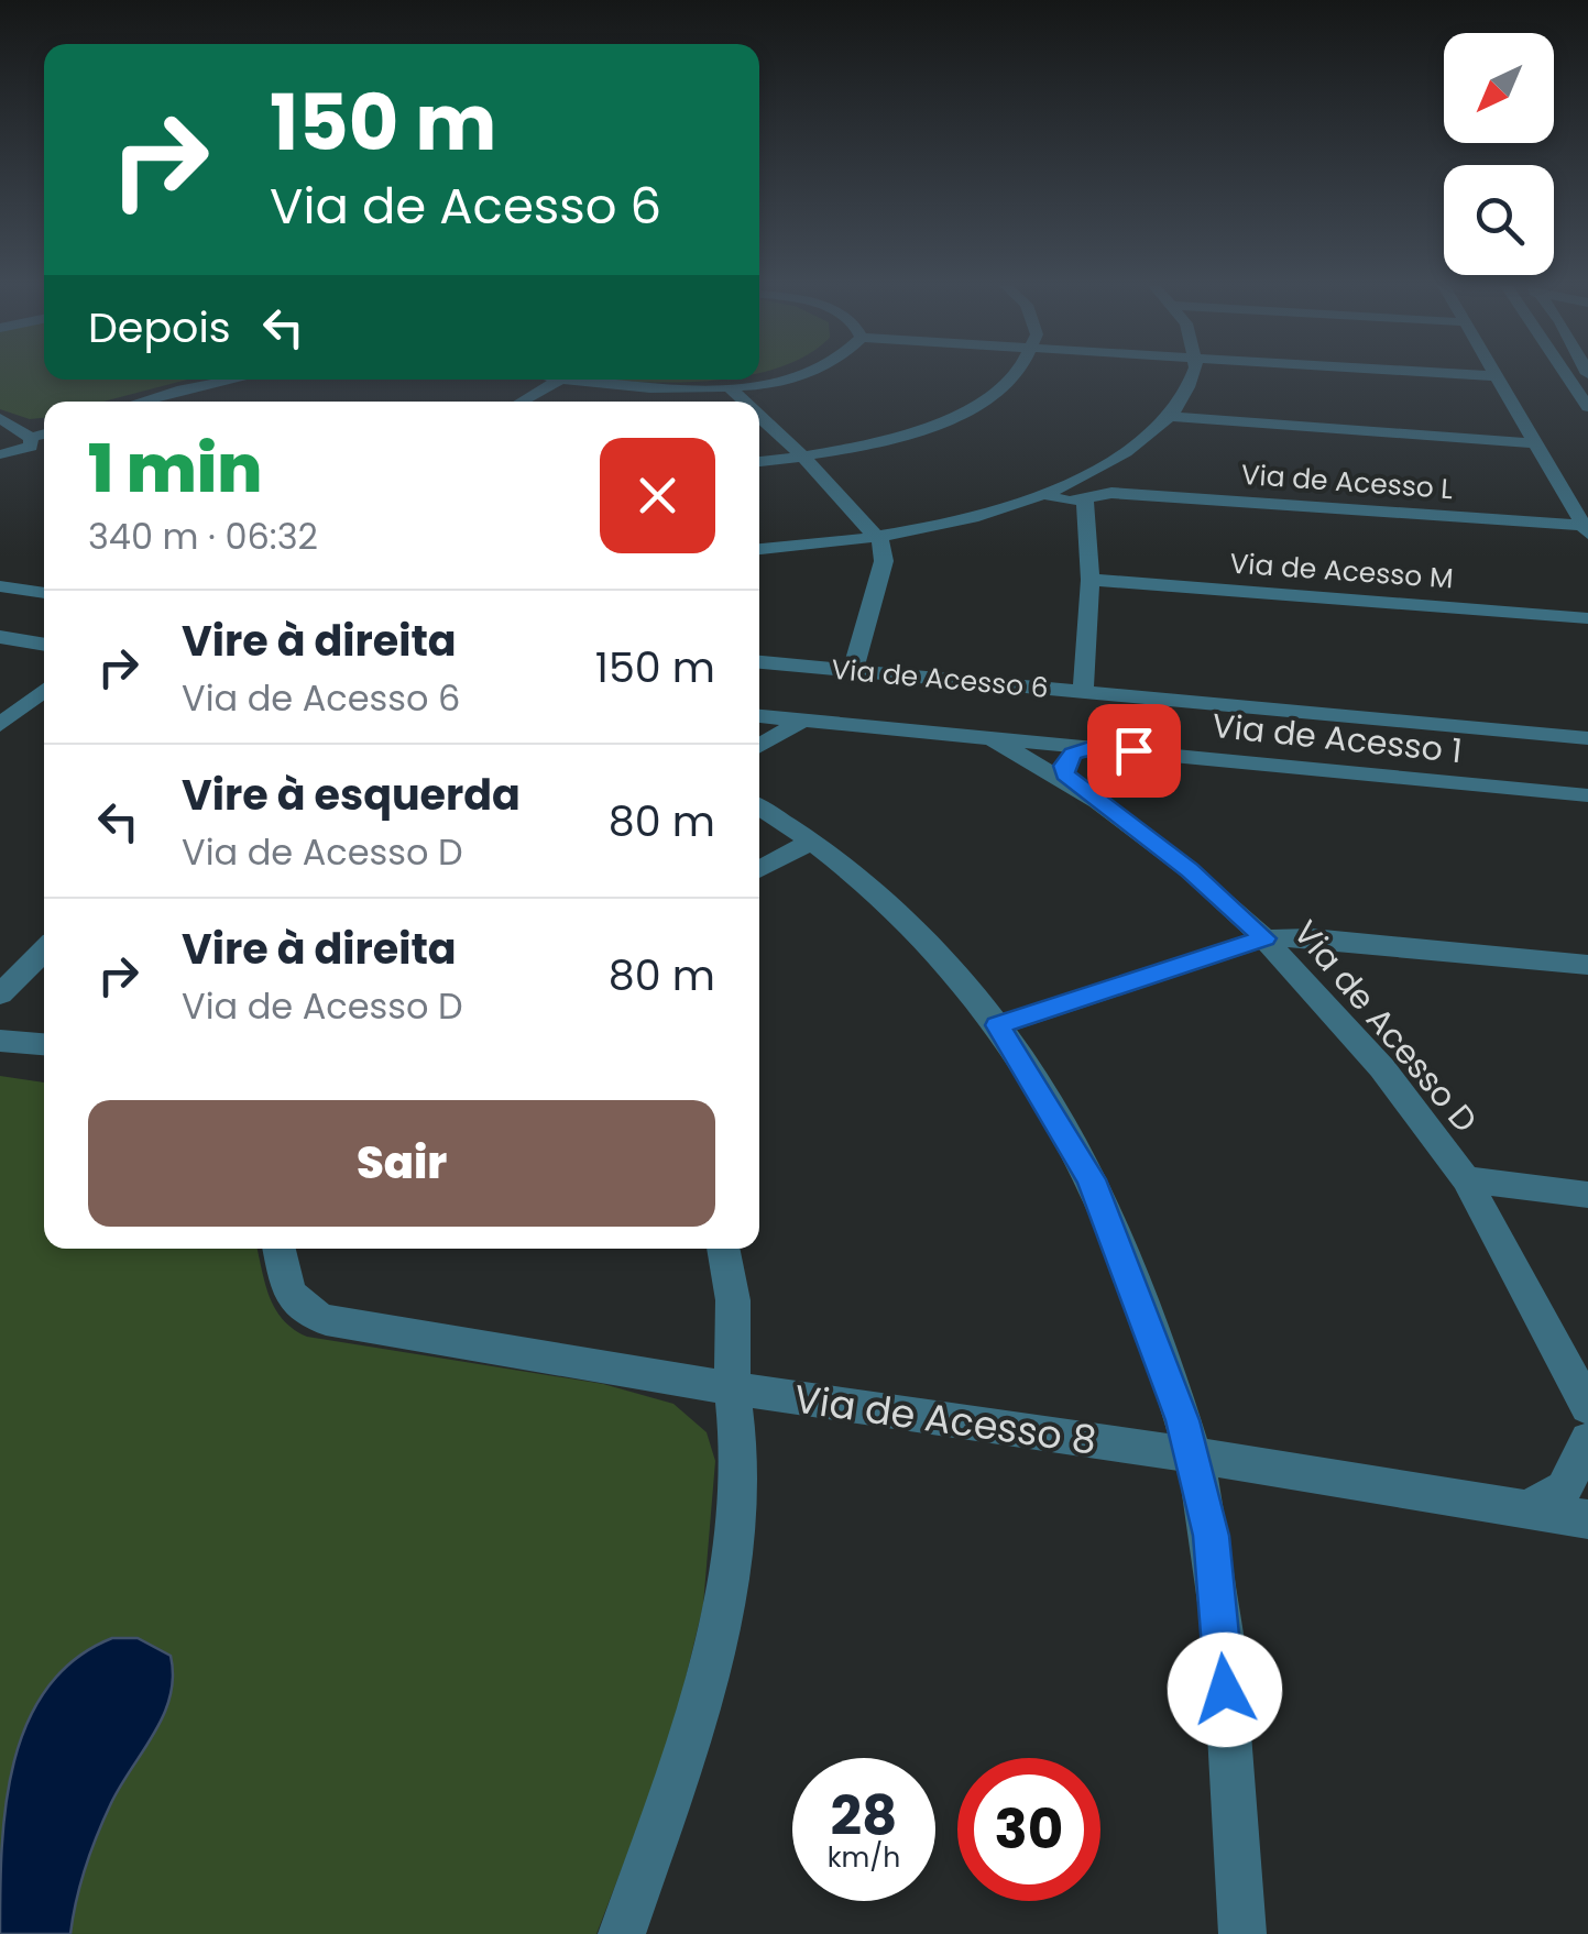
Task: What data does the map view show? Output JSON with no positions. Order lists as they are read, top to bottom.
{
  "streets": {
    "street": [
      "Via de Acesso L",
      "Via de Acesso M",
      "Via de Acesso 6",
      "Via de Acesso 1",
      "Via de Acesso D",
      "Via de Acesso 8"
    ]
  },
  "crossings": [
    ["Via de Acesso 1", "Via de Acesso D"]
  ],
  "north": "bottom left",
  "page": {
    "turn": ["150 m", "Via de Acesso 6"],
    "then": "Depois",
    "heading": ["1 min", "340 m · 06:32"],
    "list": [
      {
        "name": "Vire à direita",
        "note": "Via de Acesso 6",
        "value": "150 m"
      },
      {
        "name": "Vire à esquerda",
        "note": "Via de Acesso D",
        "value": "80 m"
      },
      {
        "name": "Vire à direita",
        "note": "Via de Acesso D",
        "value": "80 m"
      }
    ],
    "buttons": "Sair",
    "speed": "28 km/h",
    "limit": "30"
  }
}
